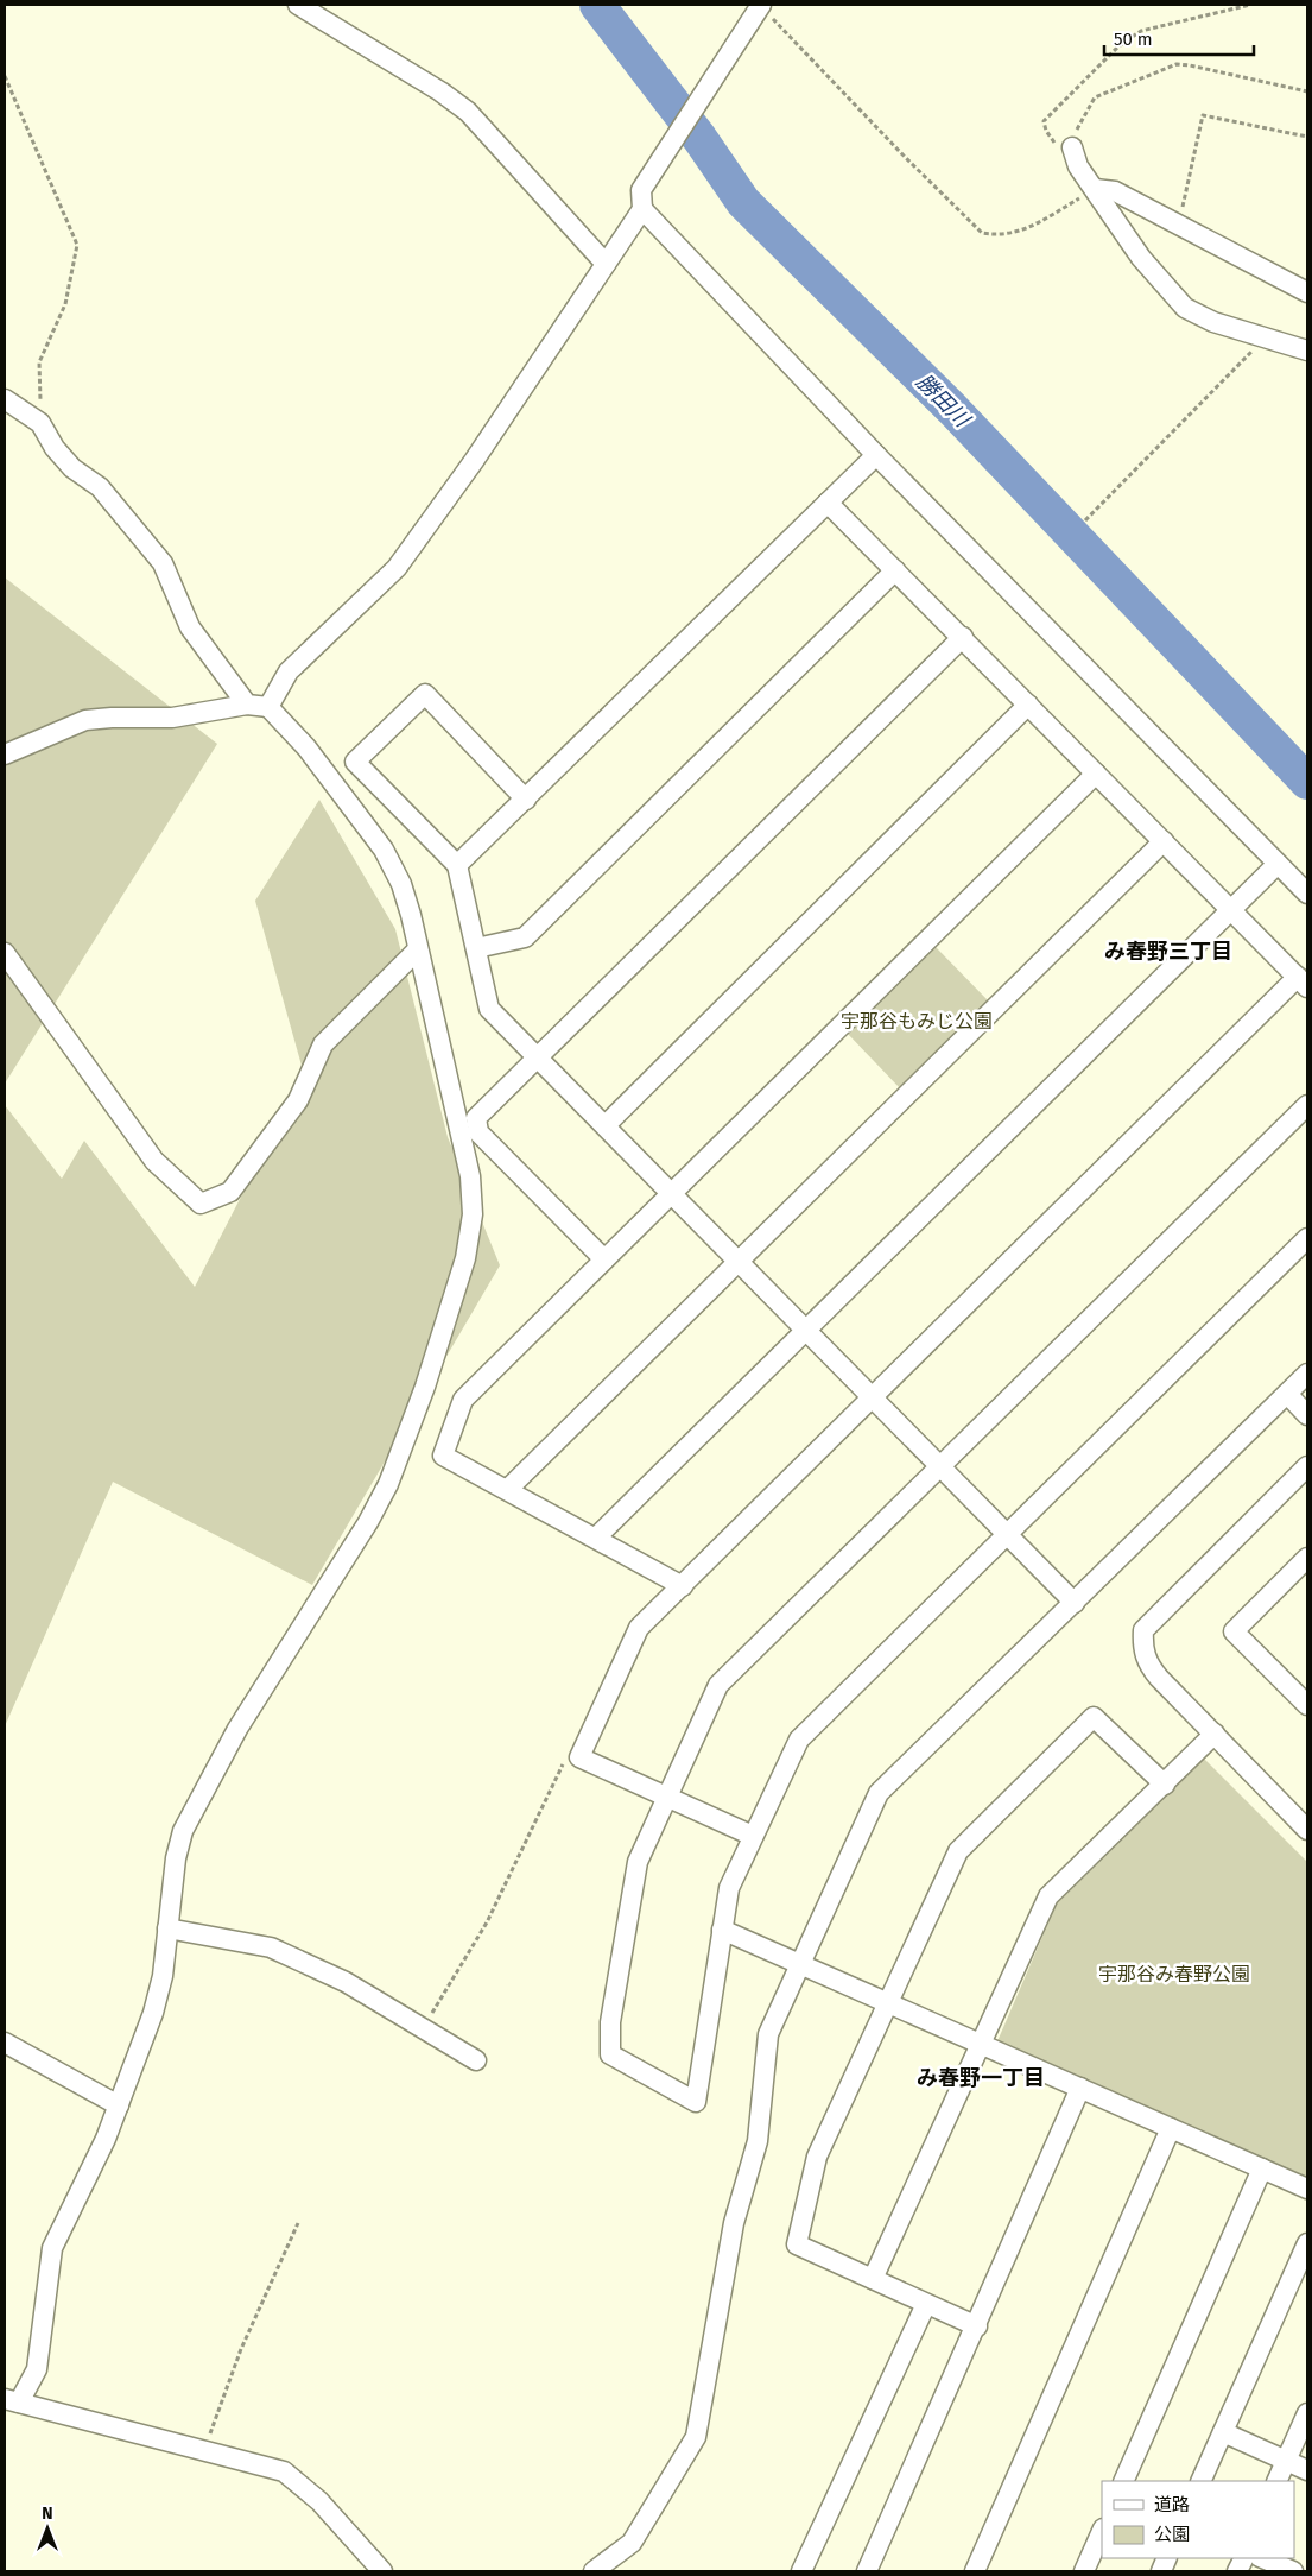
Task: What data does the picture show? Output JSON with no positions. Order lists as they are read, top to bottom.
{
  "districts": ["み春野三丁目", "み春野一丁目"],
  "water": ["勝田川"],
  "parks": ["宇那谷もみじ公園", "宇那谷み春野公園"],
  "legend": ["道路", "公園"],
  "scale_bar": "50 m",
  "north": "top"
}
